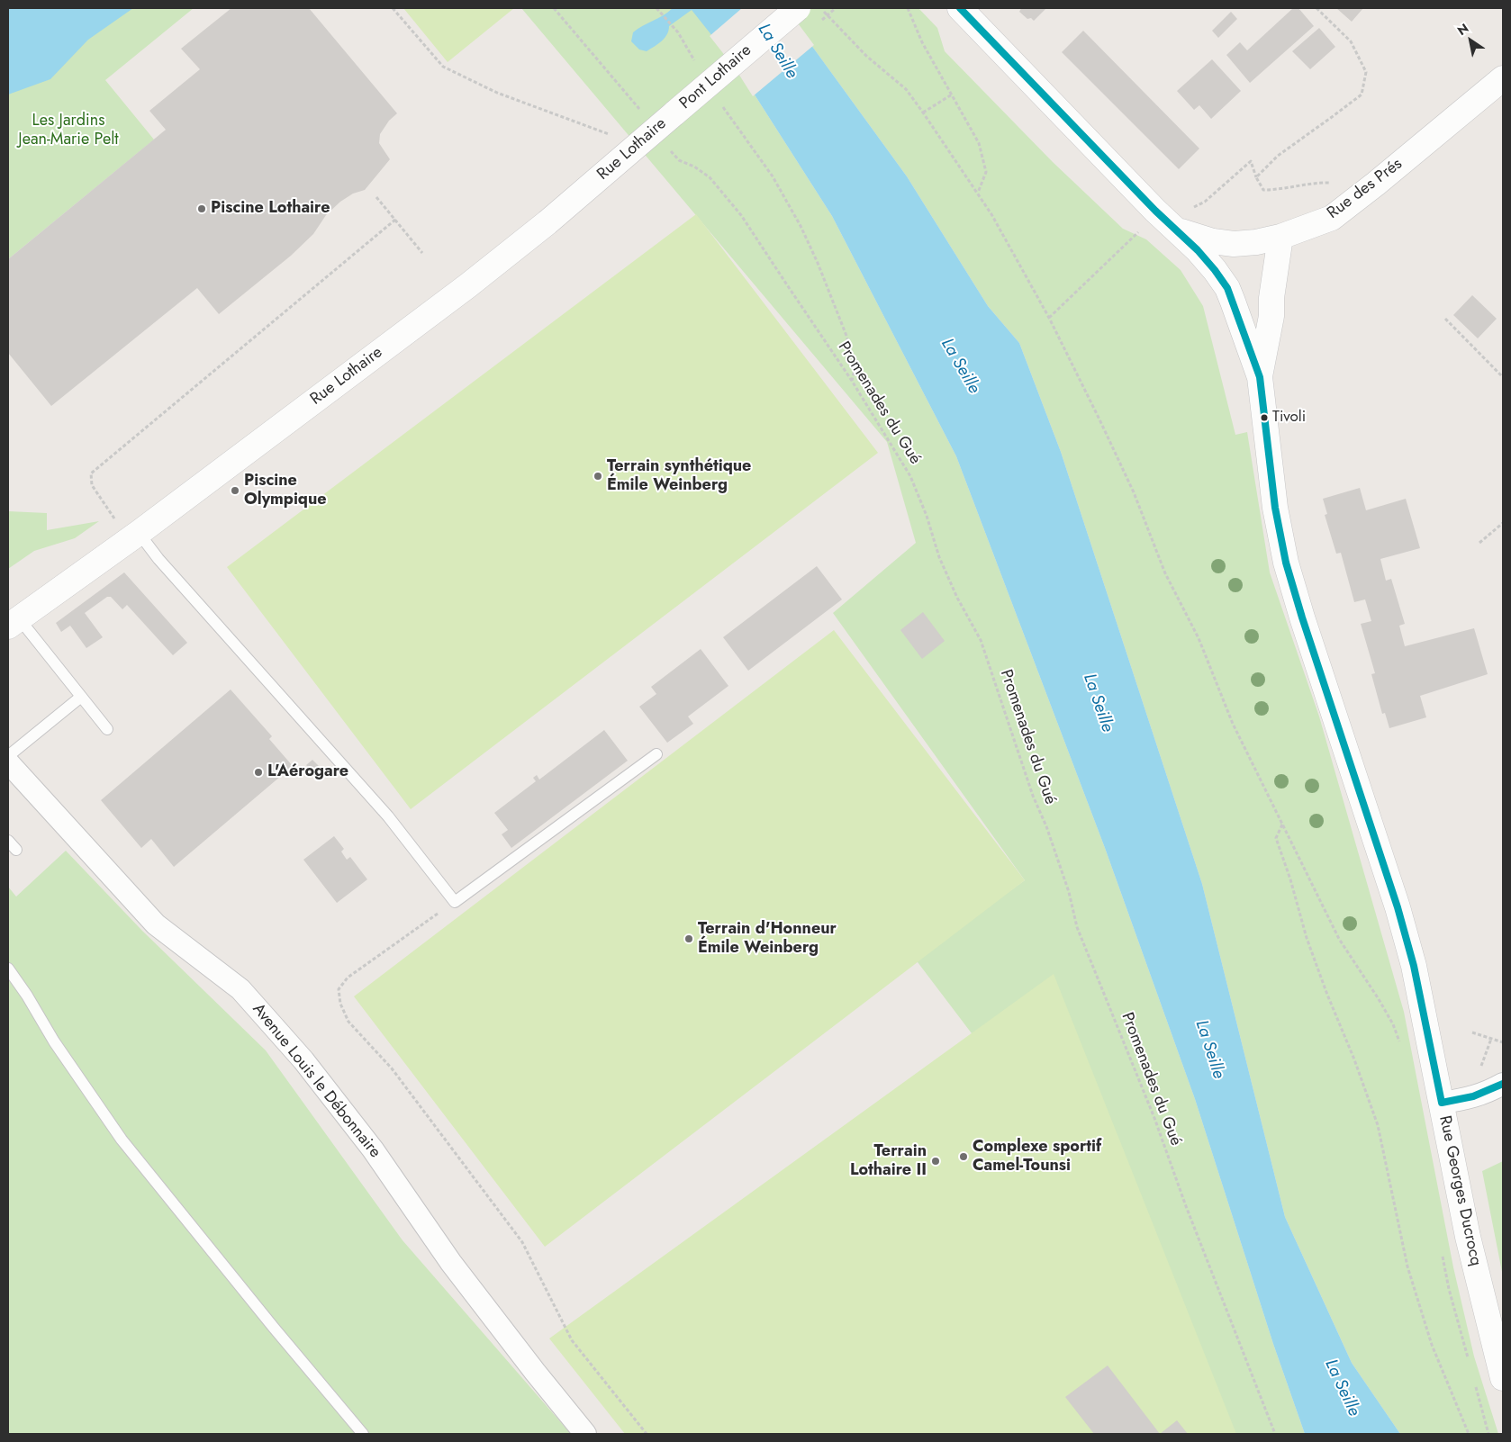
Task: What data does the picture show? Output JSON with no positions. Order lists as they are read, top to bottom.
{
  "streets": {
    "street": [
      "Pont Lothaire",
      "Rue Lothaire",
      "Rue des Prés",
      "Avenue Louis le Débonnaire",
      "Rue Georges Ducrocq"
    ],
    "path": ["Promenades du Gué"]
  },
  "crossings": [
    ["Pont Lothaire", "Rue Lothaire"],
    ["Rue Lothaire", "Promenades du Gué"],
    ["Rue des Prés", "Rue Georges Ducrocq"]
  ],
  "water": ["La Seille"],
  "parks": ["Les Jardins Jean-Marie Pelt"],
  "places": [
    "Piscine Lothaire",
    "Tivoli",
    "Terrain synthétique Émile Weinberg",
    "Piscine Olympique",
    "L'Aérogare",
    "Terrain d'Honneur Émile Weinberg",
    "Complexe sportif Camel-Tounsi",
    "Terrain Lothaire II"
  ],
  "north": "top left"
}
